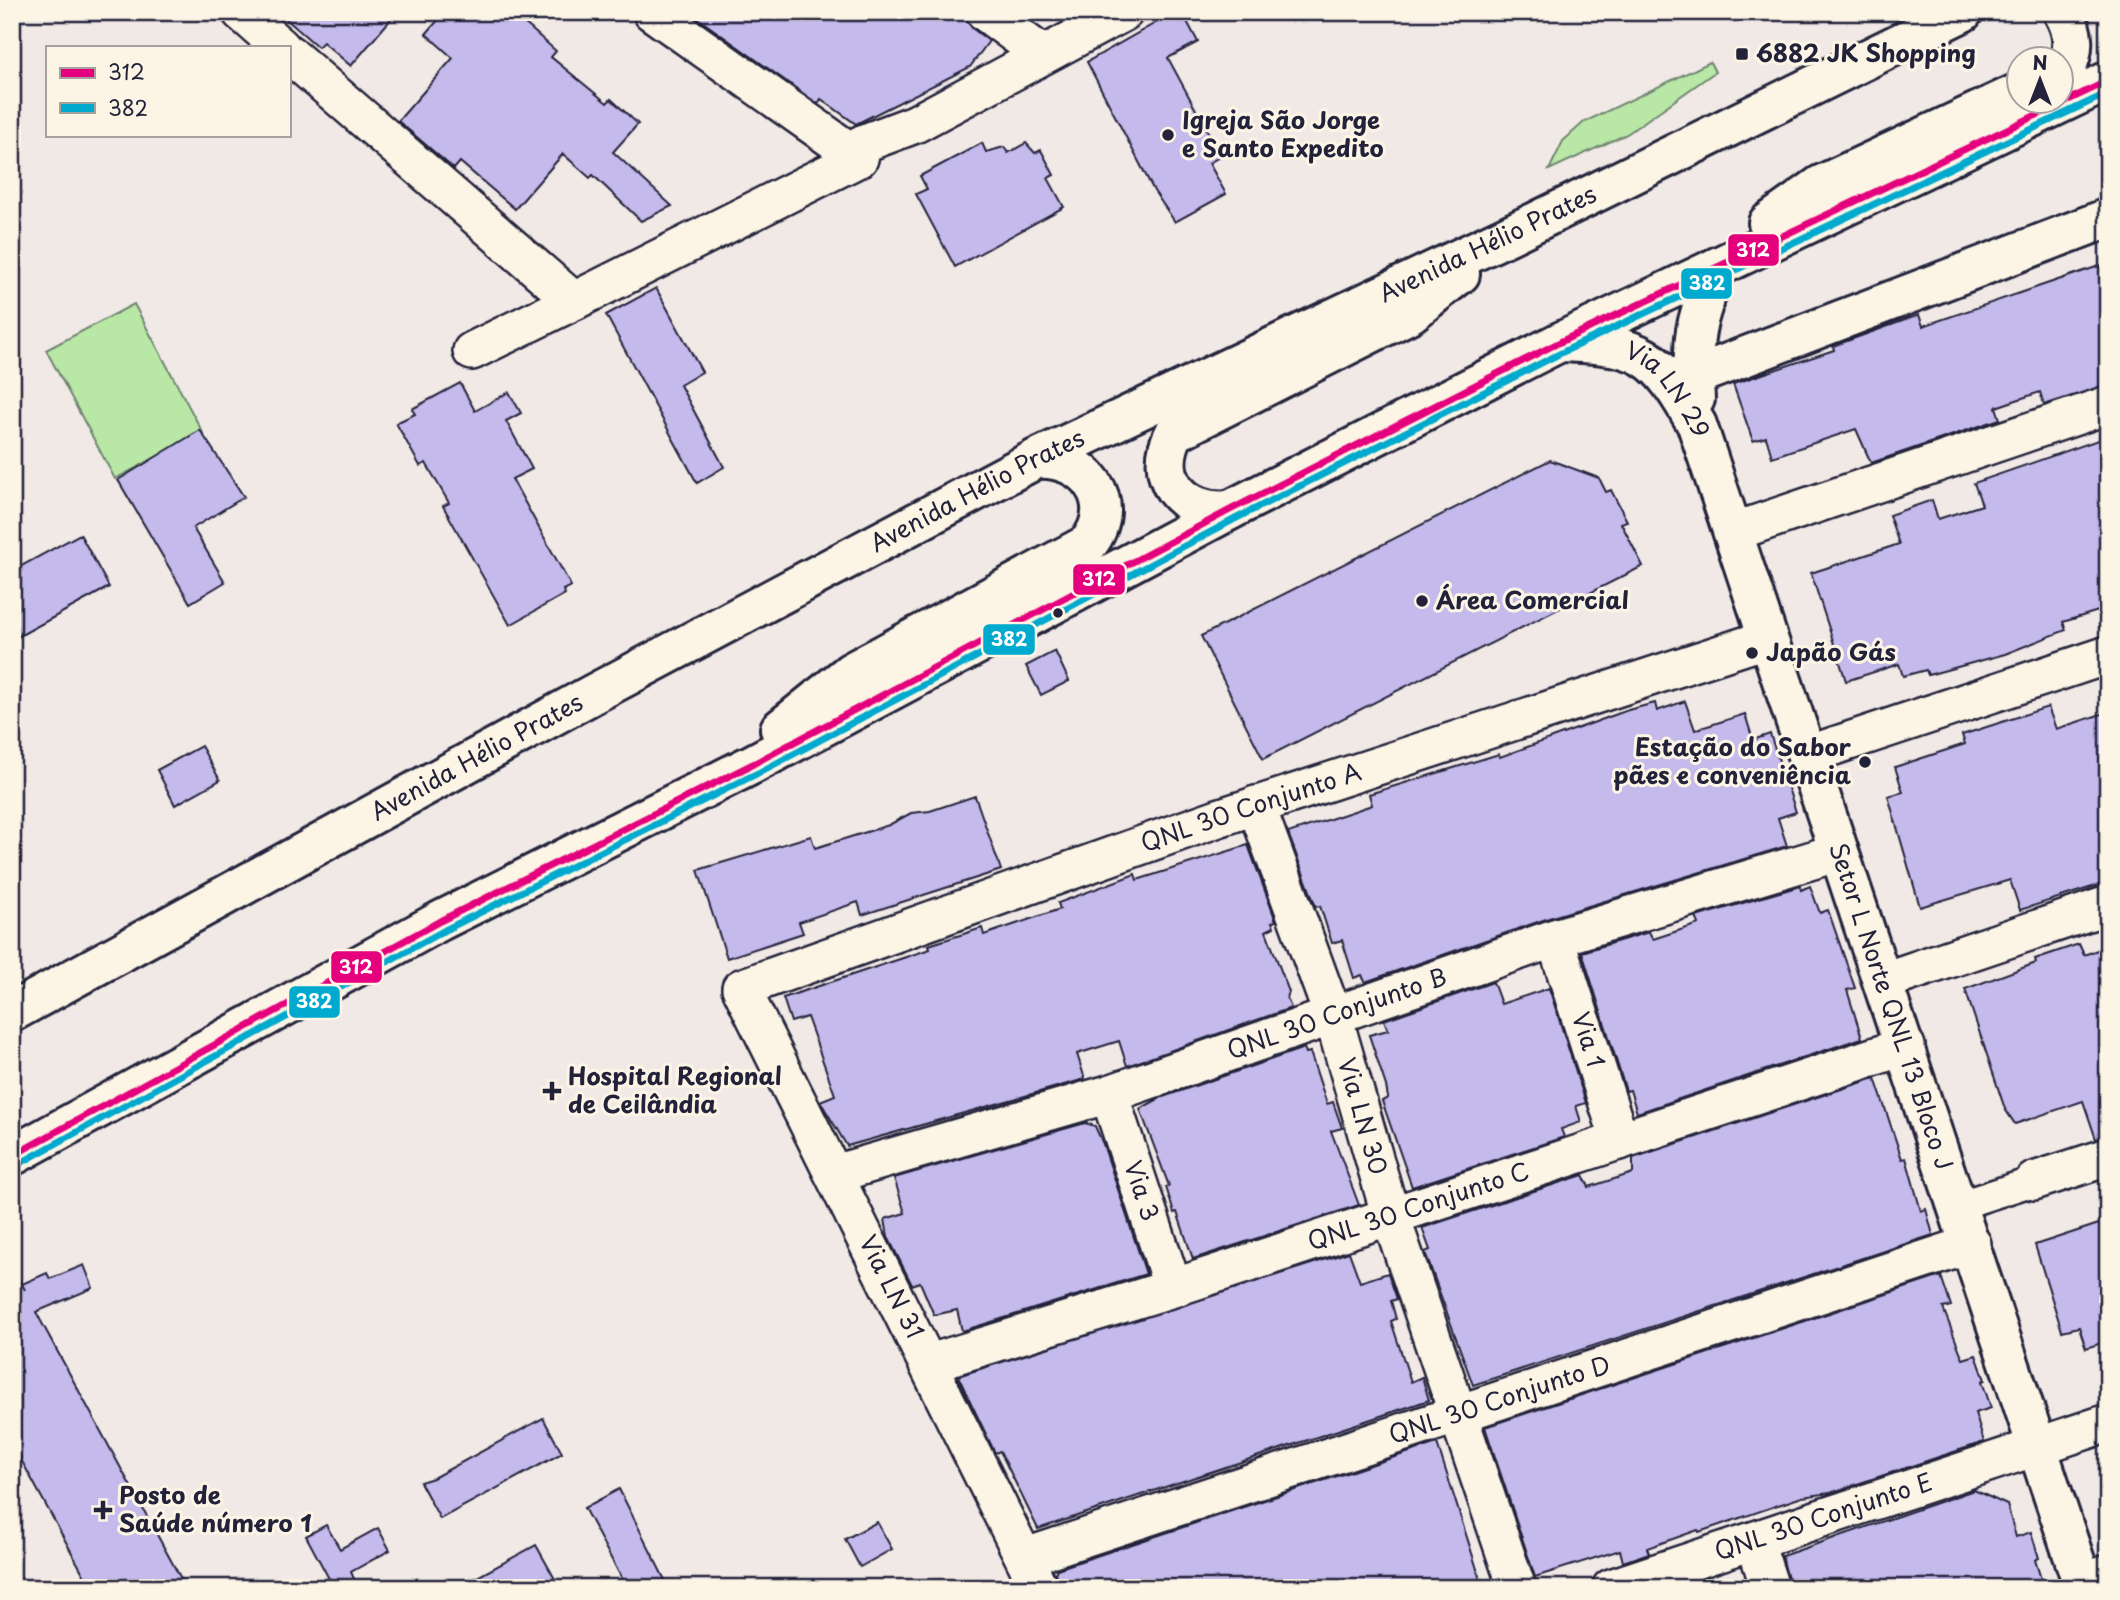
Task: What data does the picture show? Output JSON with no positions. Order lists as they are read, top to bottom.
{
  "streets": {
    "main road": ["Avenida Hélio Prates", "Via LN 29", "Setor L Norte QNL 13 Bloco J"],
    "street": [
      "QNL 30 Conjunto A",
      "QNL 30 Conjunto B",
      "Via 1",
      "Via LN 30",
      "Via 3",
      "QNL 30 Conjunto C",
      "Via LN 31",
      "QNL 30 Conjunto D",
      "QNL 30 Conjunto E"
    ]
  },
  "crossings": [
    ["Via LN 29", "Setor L Norte QNL 13 Bloco J"],
    ["QNL 30 Conjunto A", "Setor L Norte QNL 13 Bloco J"],
    ["QNL 30 Conjunto A", "Via LN 30"],
    ["QNL 30 Conjunto A", "Via LN 31"],
    ["Setor L Norte QNL 13 Bloco J", "QNL 30 Conjunto B"],
    ["Setor L Norte QNL 13 Bloco J", "QNL 30 Conjunto C"],
    ["Setor L Norte QNL 13 Bloco J", "QNL 30 Conjunto D"],
    ["Setor L Norte QNL 13 Bloco J", "QNL 30 Conjunto E"],
    ["QNL 30 Conjunto B", "Via 1"],
    ["QNL 30 Conjunto B", "Via LN 30"],
    ["QNL 30 Conjunto B", "Via 3"],
    ["QNL 30 Conjunto B", "Via LN 31"],
    ["Via 1", "QNL 30 Conjunto C"],
    ["Via LN 30", "QNL 30 Conjunto C"],
    ["Via LN 30", "QNL 30 Conjunto D"],
    ["Via 3", "QNL 30 Conjunto C"],
    ["QNL 30 Conjunto C", "Via LN 31"],
    ["Via LN 31", "QNL 30 Conjunto D"]
  ],
  "places": {
    "transit": ["6882 JK Shopping"],
    "other": [
      "Igreja São Jorge e Santo Expedito",
      "Área Comercial",
      "Japão Gás",
      "Estação do Sabor pães e conveniência"
    ],
    "health": ["Hospital Regional de Ceilândia", "Posto de Saúde número 1"]
  },
  "lines": ["transit line 312", "transit line 382"],
  "legend": ["312", "382"],
  "north": "top"
}
